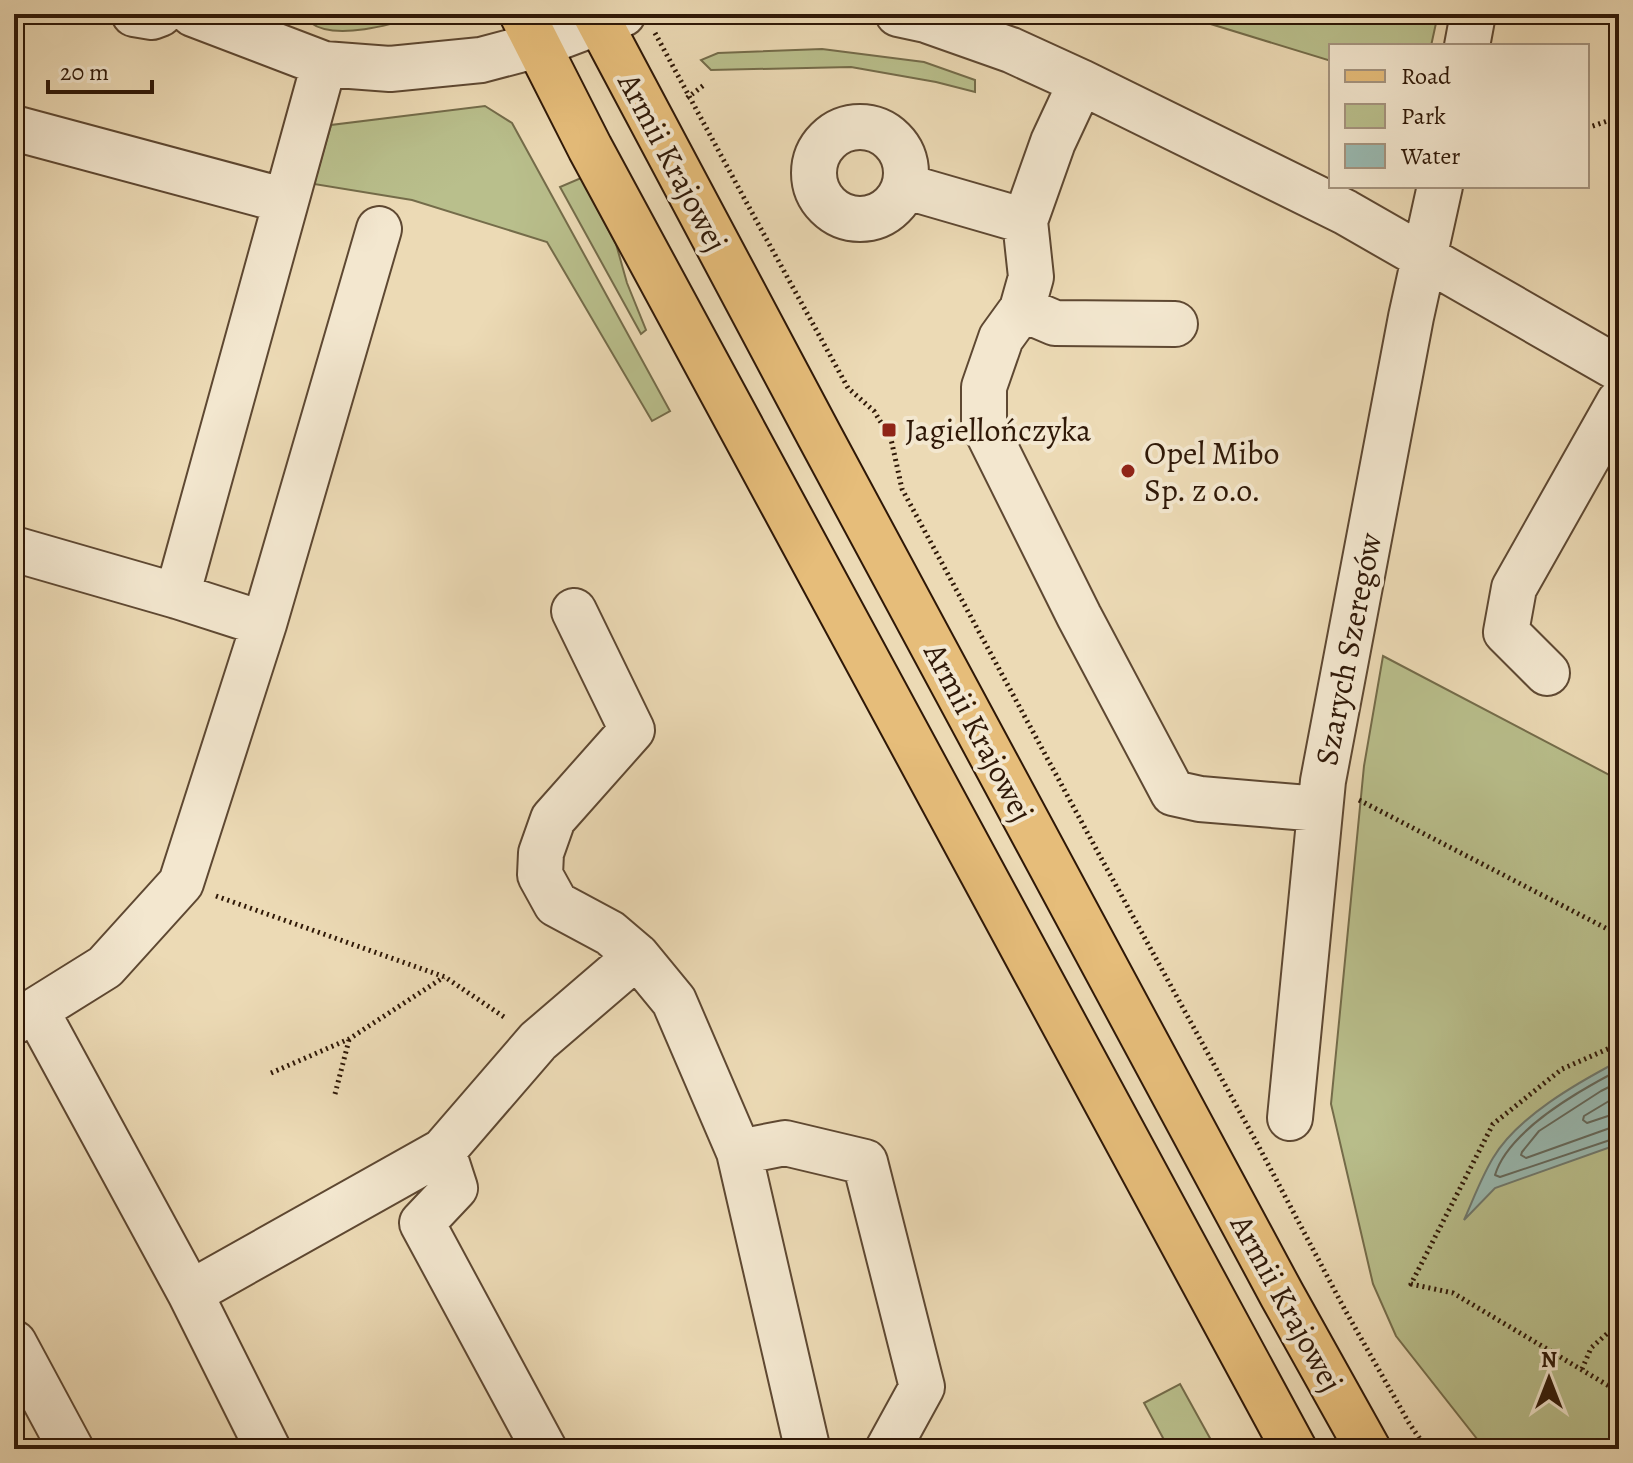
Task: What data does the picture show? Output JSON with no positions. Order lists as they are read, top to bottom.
{
  "streets": {
    "main road": ["Armii Krajowej"],
    "street": ["Szarych Szeregów"]
  },
  "places": {
    "transit": ["Jagiellończyka"],
    "other": ["Opel Mibo Sp. z o.o."]
  },
  "legend": ["Road", "Park", "Water"],
  "scale_bar": "20 m",
  "north": "top"
}
